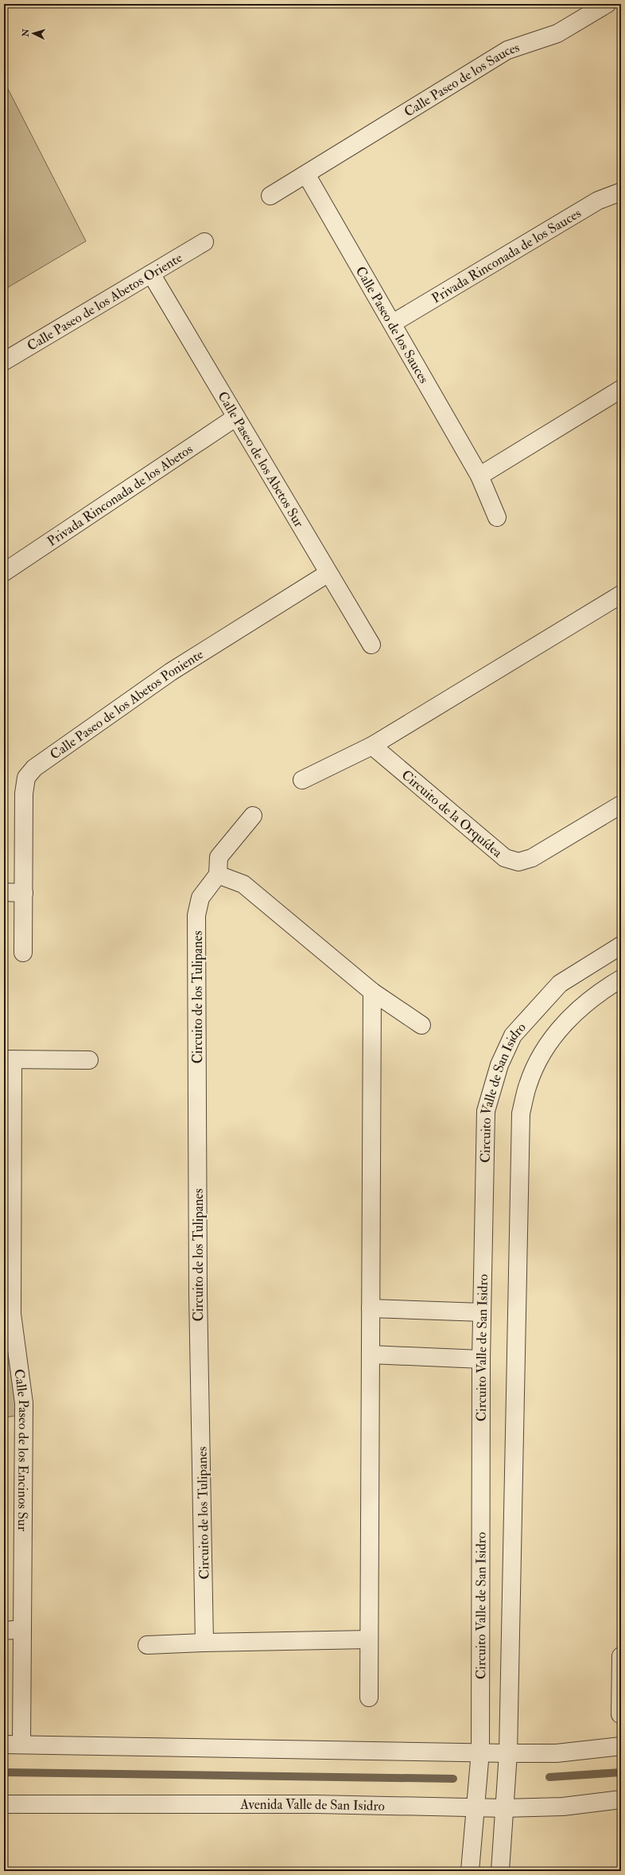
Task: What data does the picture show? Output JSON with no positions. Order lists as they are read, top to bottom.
{
  "streets": {
    "street": [
      "Calle Paseo de los Sauces",
      "Privada Rinconada de los Sauces",
      "Calle Paseo de los Abetos Oriente",
      "Calle Paseo de los Abetos Sur",
      "Privada Rinconada de los Abetos",
      "Calle Paseo de los Abetos Poniente",
      "Circuito de la Orquídea",
      "Circuito de los Tulipanes",
      "Circuito Valle de San Isidro",
      "Calle Paseo de los Encinos Sur",
      "Avenida Valle de San Isidro"
    ]
  },
  "crossings": [
    ["Calle Paseo de los Sauces", "Privada Rinconada de los Sauces"],
    ["Calle Paseo de los Abetos Oriente", "Calle Paseo de los Abetos Sur"],
    ["Calle Paseo de los Abetos Sur", "Privada Rinconada de los Abetos"],
    ["Calle Paseo de los Abetos Sur", "Calle Paseo de los Abetos Poniente"],
    ["Circuito Valle de San Isidro", "Avenida Valle de San Isidro"]
  ],
  "north": "left"
}
